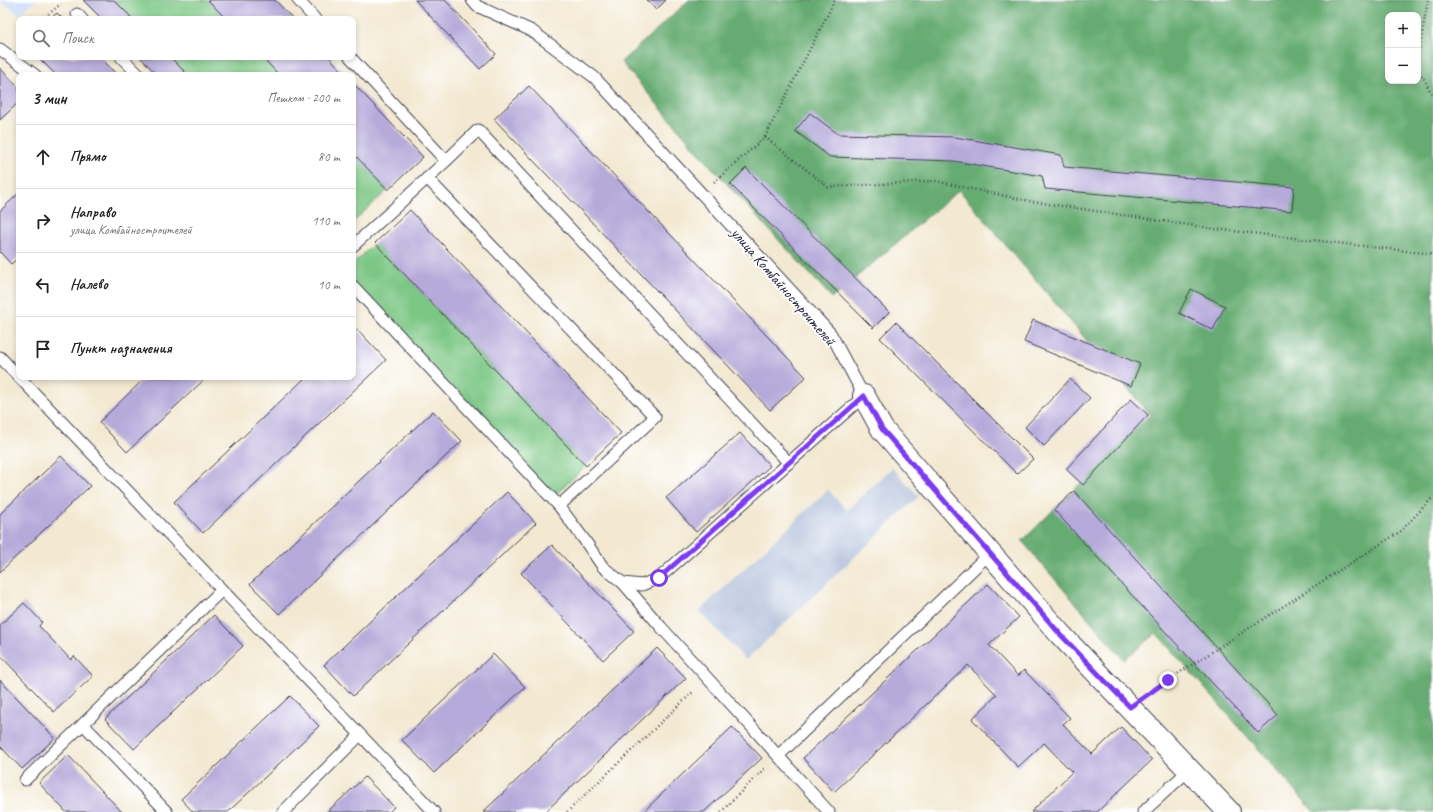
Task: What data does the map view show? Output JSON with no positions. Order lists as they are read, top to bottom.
{
  "streets": {
    "street": ["улица Комбайностроителей"]
  },
  "page": {
    "map_buttons": ["+", "−"],
    "search": "Поиск",
    "heading": ["3 мин", "Пешком · 200 m"],
    "list": [
      ["Прямо", "80 m"],
      ["Направо", "улица Комбайностроителей", "110 m"],
      ["Налево", "10 m"],
      "Пункт назначения"
    ]
  }
}
